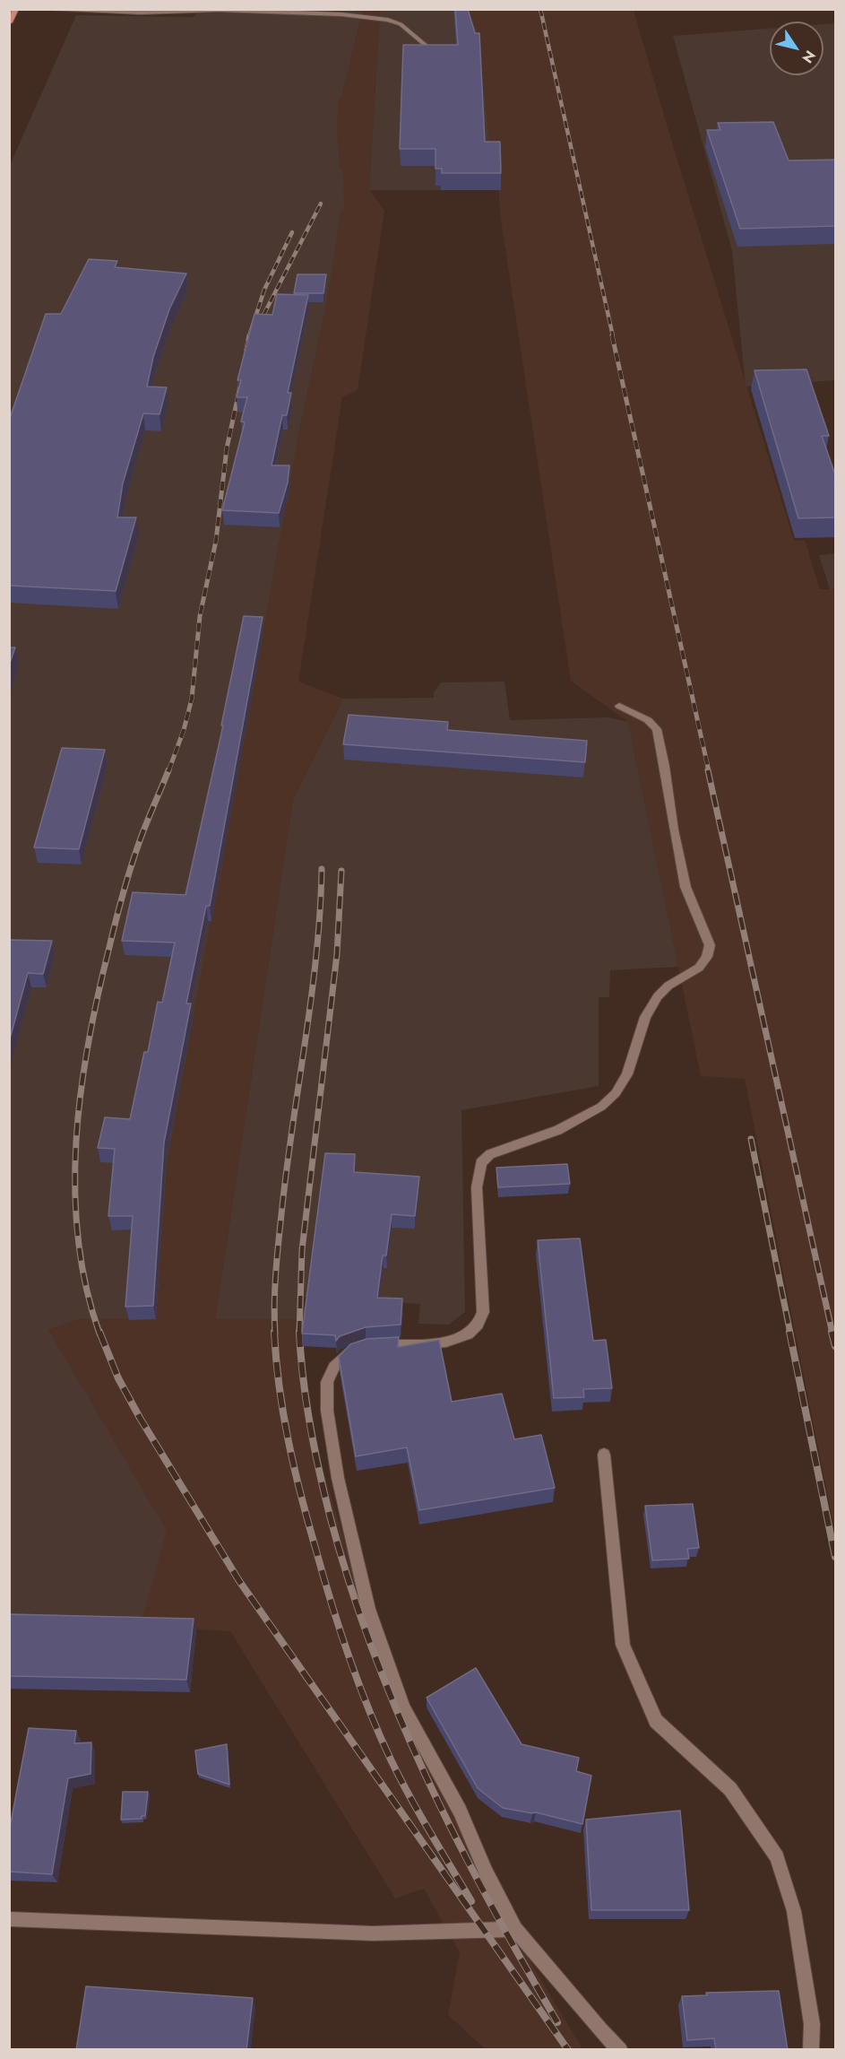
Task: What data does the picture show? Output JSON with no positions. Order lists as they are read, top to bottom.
{
  "north": "bottom right"
}
